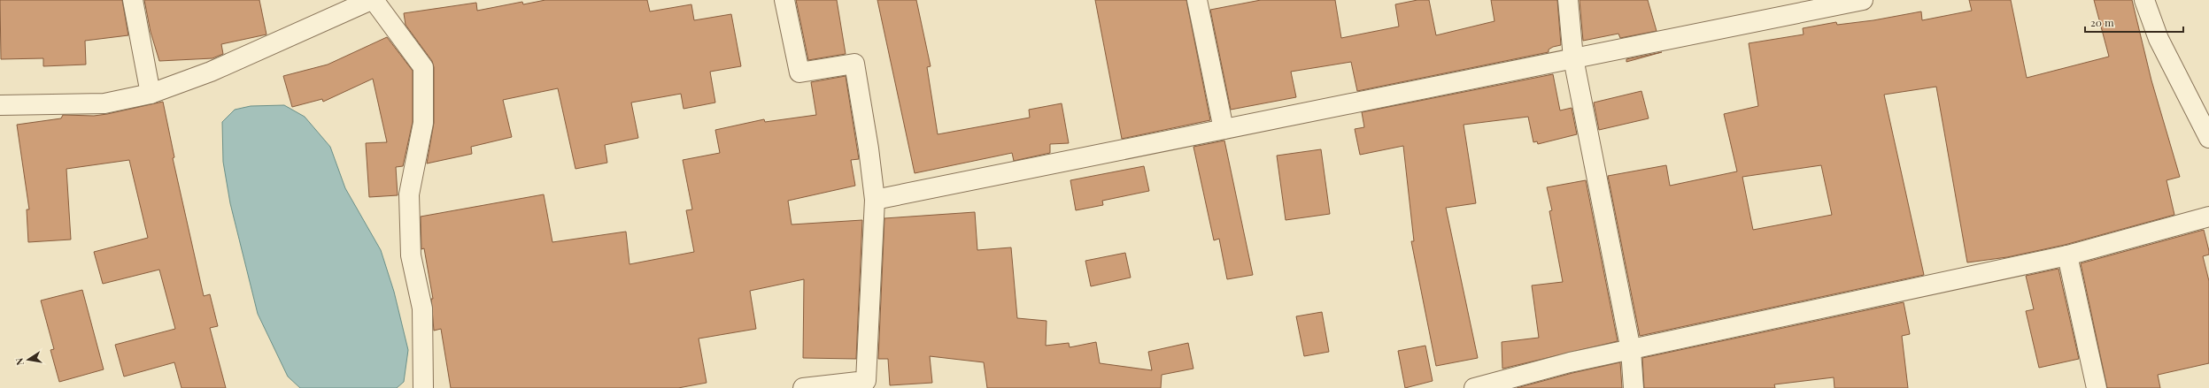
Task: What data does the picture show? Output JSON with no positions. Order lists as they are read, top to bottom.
{
  "scale_bar": "20 m",
  "north": "left"
}
